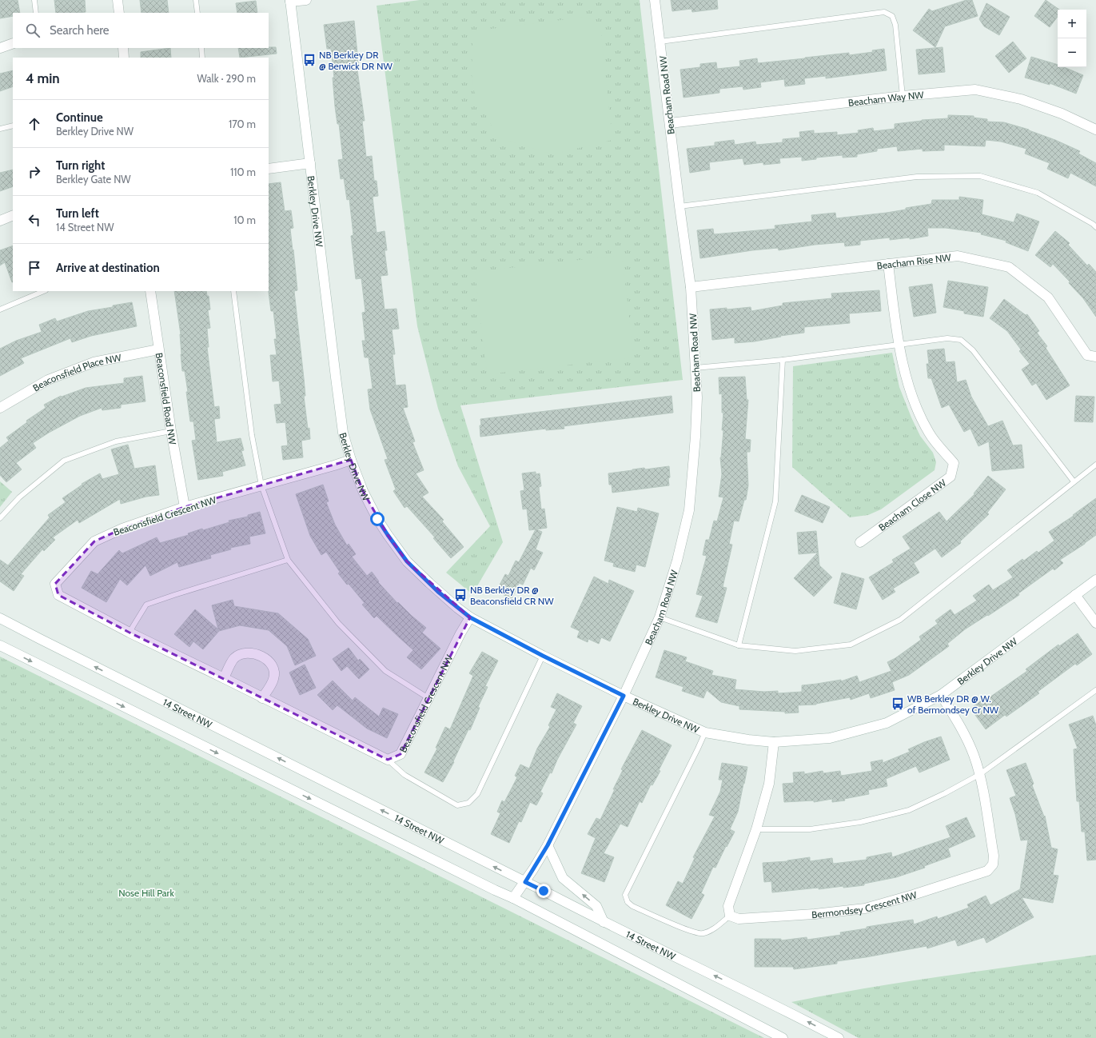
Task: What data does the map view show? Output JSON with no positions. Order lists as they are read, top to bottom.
{
  "streets": {
    "street": [
      "Beacham Road NW",
      "Beacham Way NW",
      "Berkley Drive NW",
      "Beacham Rise NW",
      "Beaconsfield Place NW",
      "Beaconsfield Road NW",
      "Beacham Close NW",
      "Beaconsfield Crescent NW",
      "14 Street NW",
      "Bermondsey Crescent NW"
    ]
  },
  "crossings": [
    ["Beacham Road NW", "Beacham Way NW"],
    ["Beacham Road NW", "Berkley Drive NW"],
    ["Beacham Road NW", "Beacham Rise NW"],
    ["Beacham Road NW", "14 Street NW"],
    ["Berkley Drive NW", "Beaconsfield Crescent NW"],
    ["Berkley Drive NW", "Bermondsey Crescent NW"],
    ["Beacham Rise NW", "Beacham Close NW"],
    ["Beaconsfield Place NW", "Beaconsfield Road NW"],
    ["Beaconsfield Road NW", "Beaconsfield Crescent NW"]
  ],
  "parks": ["Nose Hill Park"],
  "places": {
    "bus stop": ["NB Berkley DR @ Berwick DR NW", "NB Berkley DR @ Beaconsfield CR NW", "WB Berkley DR @ W. of Bermondsey Cr NW"]
  },
  "page": {
    "map_buttons": ["+", "−"],
    "search": "Search here",
    "heading": ["4 min", "Walk · 290 m"],
    "list": [
      ["Continue", "Berkley Drive NW", "170 m"],
      ["Turn right", "Berkley Gate NW", "110 m"],
      ["Turn left", "14 Street NW", "10 m"],
      "Arrive at destination"
    ]
  }
}
